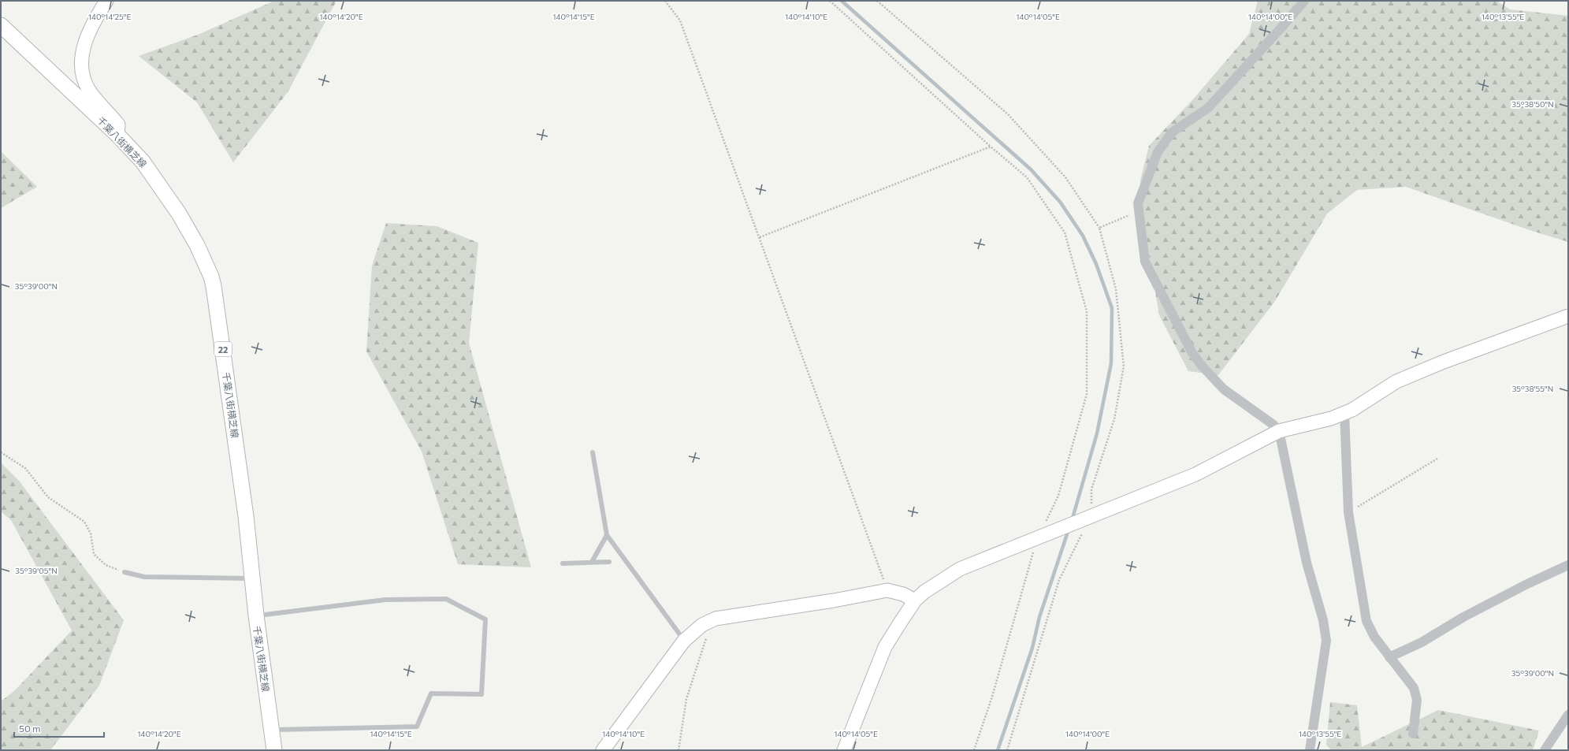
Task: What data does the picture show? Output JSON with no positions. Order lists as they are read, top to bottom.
{
  "streets": {
    "main road": ["千葉八街横芝線", "22"]
  },
  "scale_bar": "50 m",
  "coordinates": [
    "140°14'25\"E",
    "140°14'20\"E",
    "140°14'15\"E",
    "140°14'10\"E",
    "140°14'05\"E",
    "140°14'00\"E",
    "140°13'55\"E",
    "35°38'50\"N",
    "35°39'00\"N",
    "35°38'55\"N",
    "35°39'05\"N"
  ]
}
